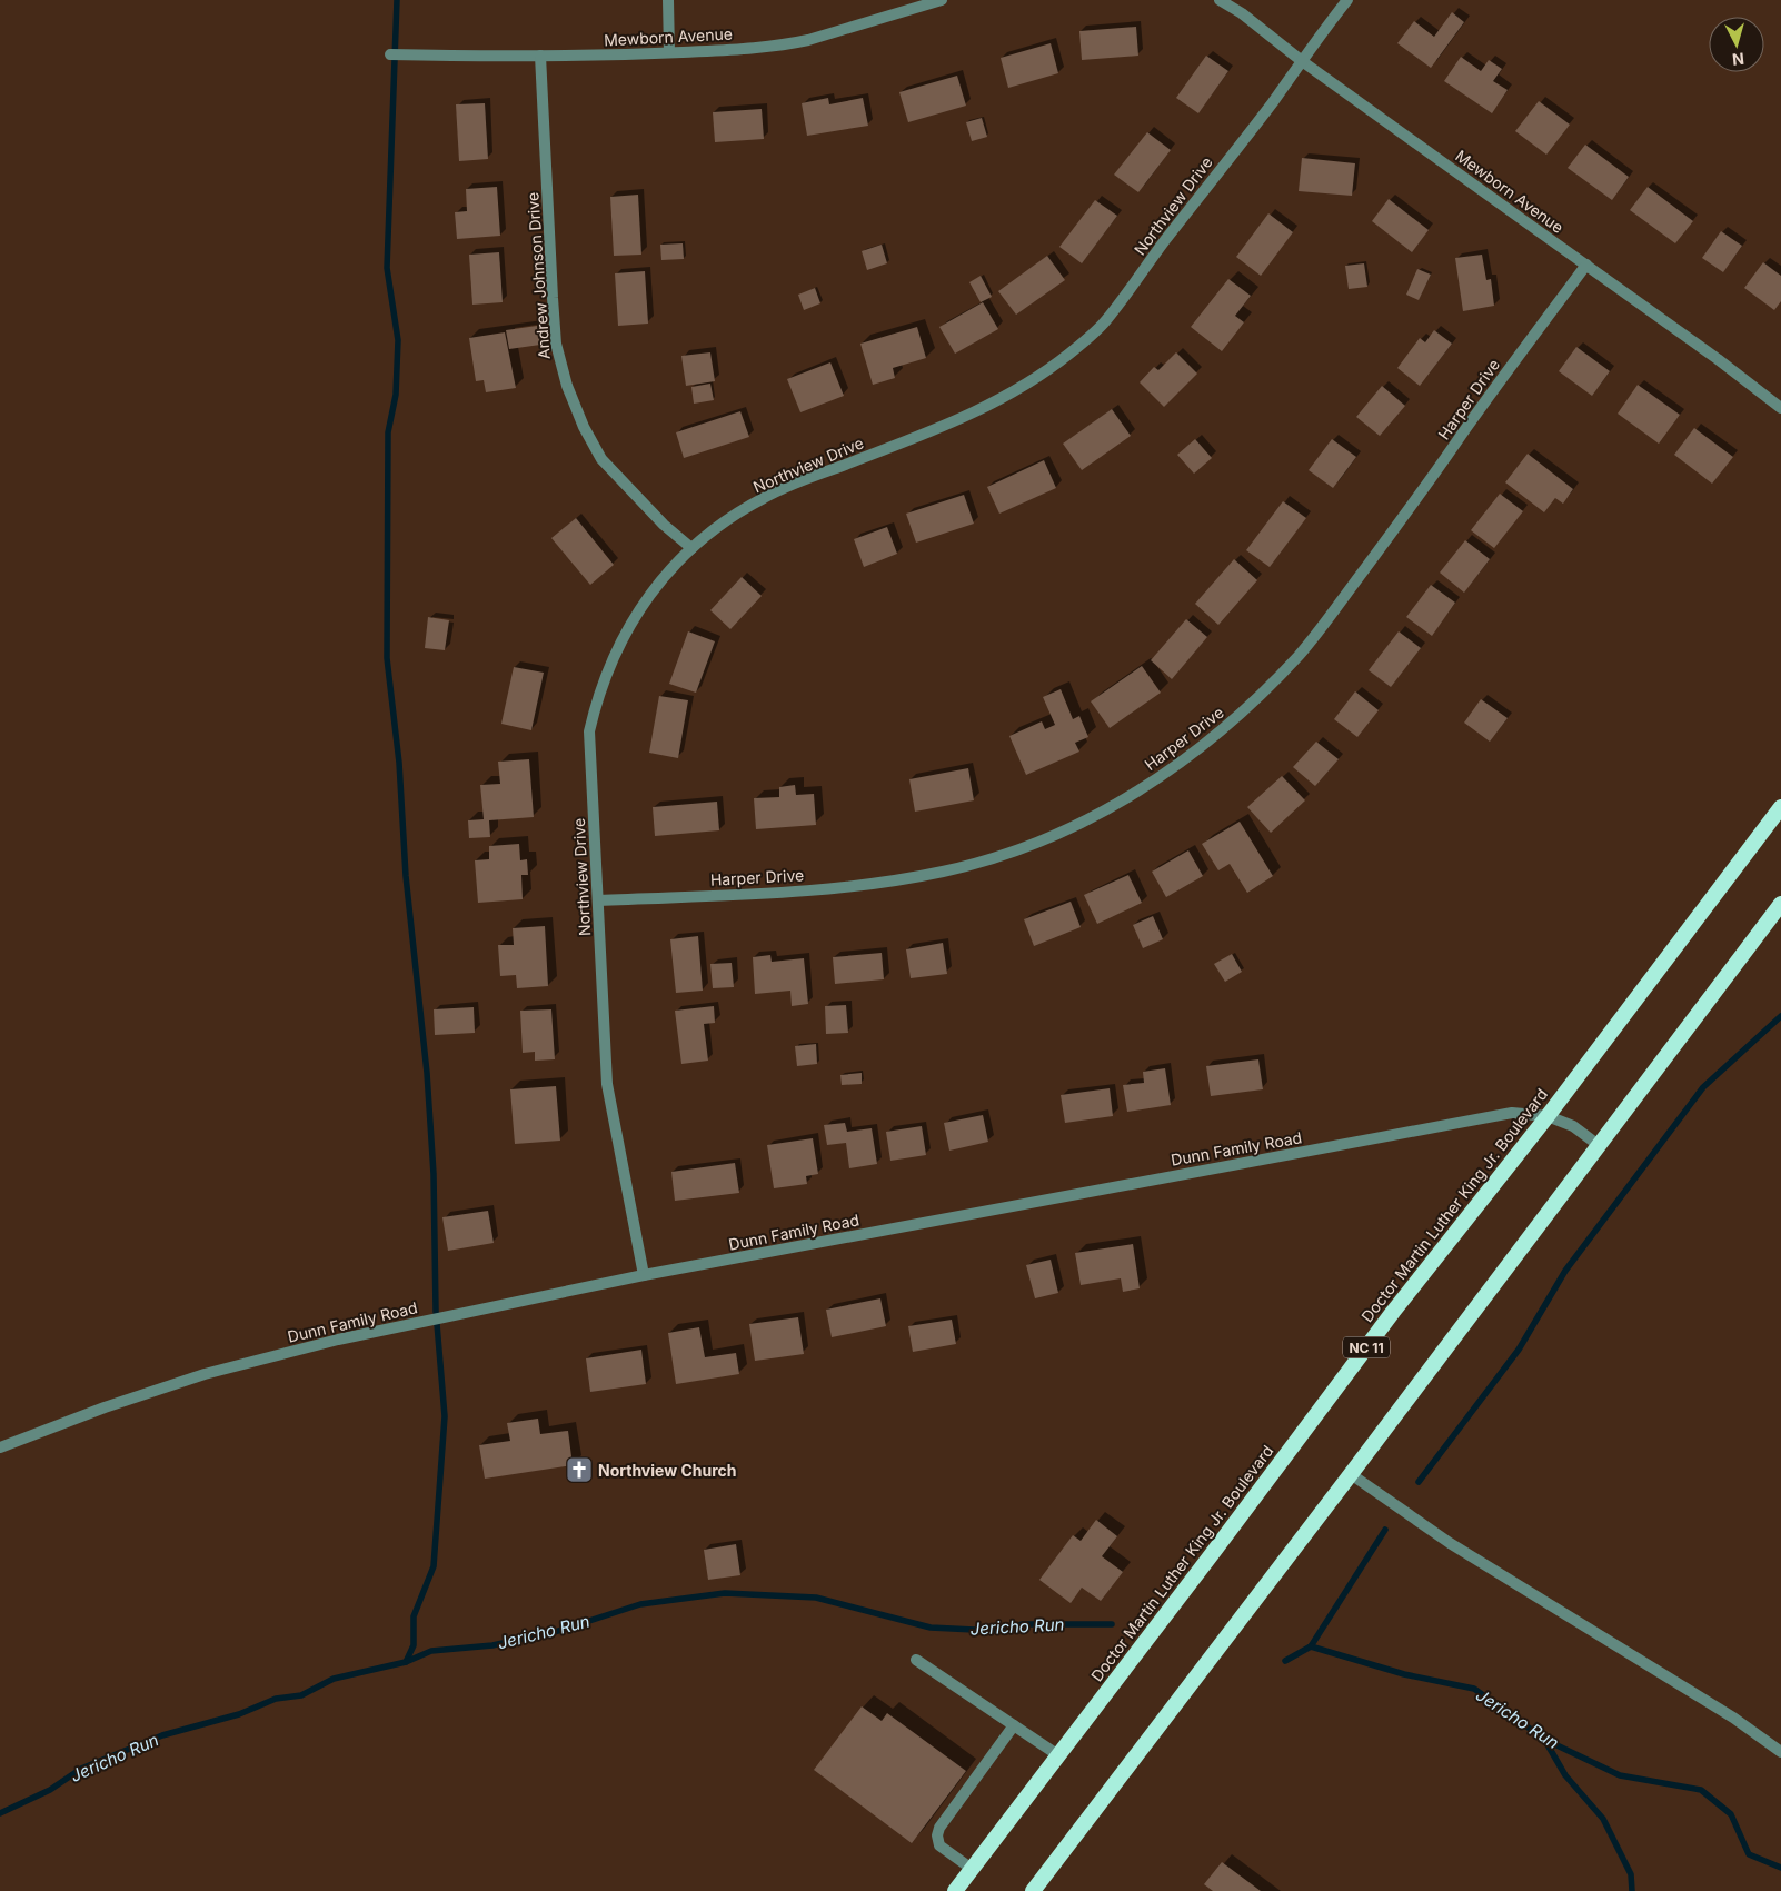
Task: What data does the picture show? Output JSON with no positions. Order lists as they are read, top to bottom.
{
  "streets": {
    "highway": ["Doctor Martin Luther King Jr. Boulevard", "NC 11"],
    "street": [
      "Mewborn Avenue",
      "Northview Drive",
      "Andrew Johnson Drive",
      "Harper Drive",
      "Dunn Family Road"
    ]
  },
  "crossings": [
    ["Mewborn Avenue", "Northview Drive"],
    ["Mewborn Avenue", "Andrew Johnson Drive"],
    ["Mewborn Avenue", "Harper Drive"],
    ["Northview Drive", "Andrew Johnson Drive"],
    ["Northview Drive", "Harper Drive"],
    ["Northview Drive", "Dunn Family Road"],
    ["Dunn Family Road", "Doctor Martin Luther King Jr. Boulevard"]
  ],
  "water": ["Jericho Run"],
  "places": {
    "church": ["Northview Church"]
  },
  "north": "bottom"
}
